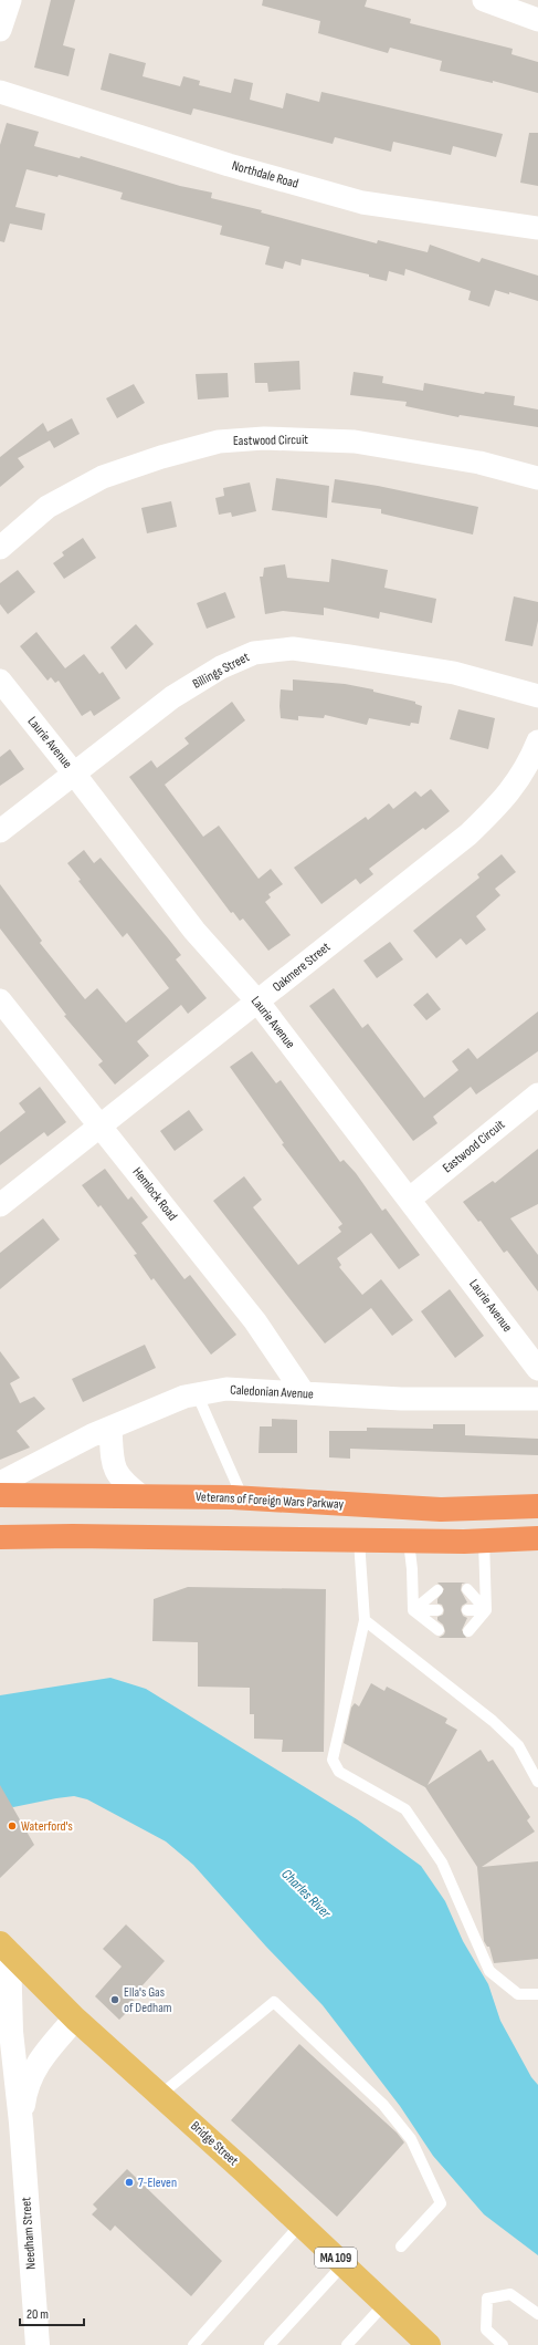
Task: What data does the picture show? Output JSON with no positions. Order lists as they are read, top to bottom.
{
  "streets": {
    "highway": ["Veterans of Foreign Wars Parkway"],
    "main road": ["Bridge Street", "Needham Street", "MA 109"],
    "street": [
      "Northdale Road",
      "Eastwood Circuit",
      "Billings Street",
      "Laurie Avenue",
      "Oakmere Street",
      "Hemlock Road",
      "Caledonian Avenue"
    ]
  },
  "crossings": [
    ["Eastwood Circuit", "Laurie Avenue"],
    ["Billings Street", "Laurie Avenue"],
    ["Laurie Avenue", "Oakmere Street"],
    ["Oakmere Street", "Hemlock Road"],
    ["Hemlock Road", "Caledonian Avenue"],
    ["Bridge Street", "Needham Street"]
  ],
  "water": ["Charles River"],
  "places": ["Waterford's", "Ella's Gas of Dedham", "7-Eleven"],
  "scale_bar": "20 m"
}
